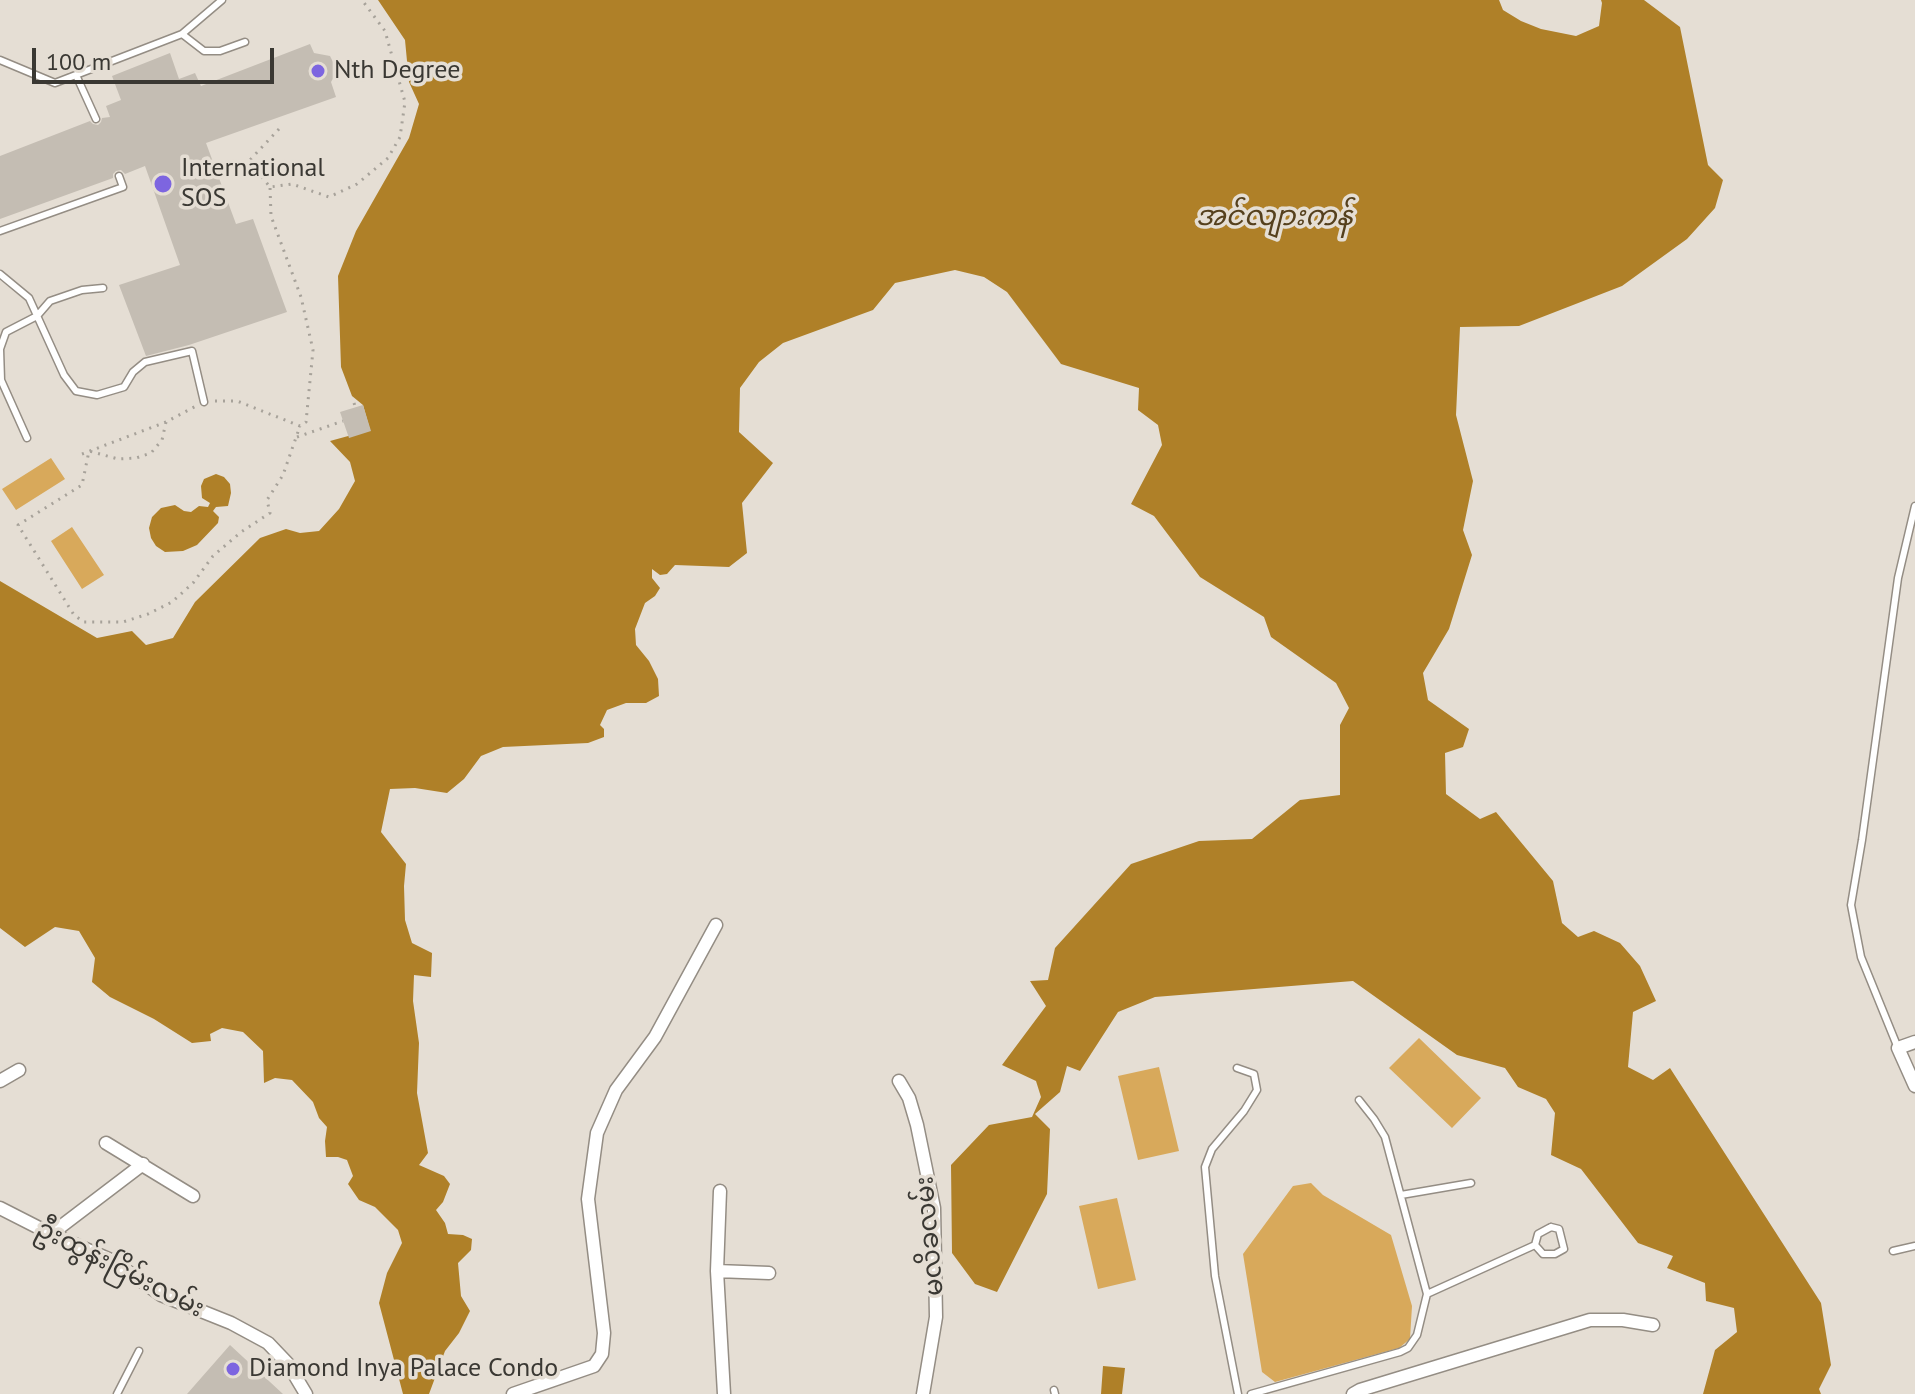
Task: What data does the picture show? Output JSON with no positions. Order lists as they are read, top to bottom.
{
  "streets": {
    "street": ["မလိခလမ်း", "ဦးထွန်းငြိမ်းလမ်း"]
  },
  "water": ["အင်လျားကန်"],
  "places": ["Nth Degree", "International SOS", "Diamond Inya Palace Condo"],
  "scale_bar": "100 m"
}
